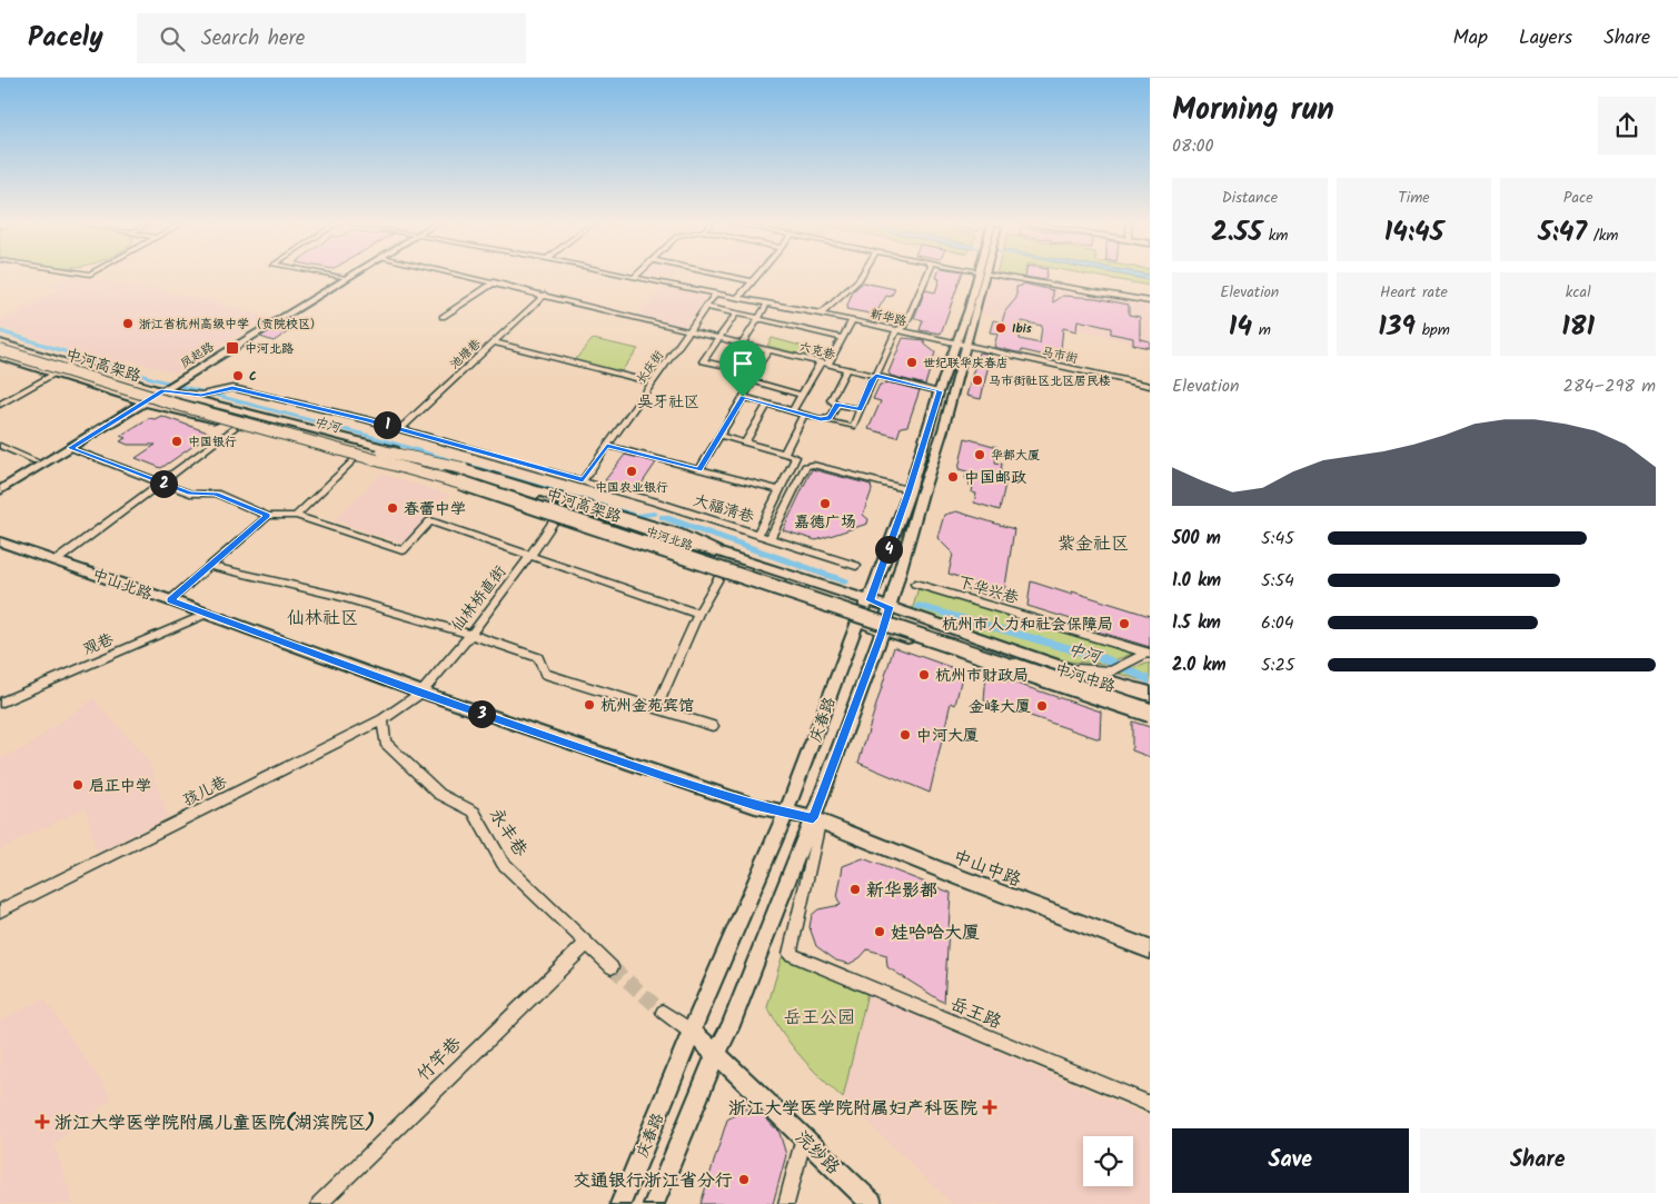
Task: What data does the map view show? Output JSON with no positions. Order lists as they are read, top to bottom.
{
  "streets": {
    "highway": ["中河高架路"],
    "main road": [
      "凤起路",
      "中河北路",
      "中山北路",
      "中河中路",
      "庆春路",
      "中山中路",
      "浣纱路"
    ],
    "street": [
      "新华路",
      "六克巷",
      "池塘巷",
      "马市街",
      "长庆街",
      "大福清巷",
      "下华兴巷",
      "仙林桥直街",
      "观巷",
      "孩儿巷",
      "永丰巷",
      "岳王路",
      "竹竿巷"
    ]
  },
  "crossings": [
    ["新华路", "马市街"],
    ["新华路", "长庆街"],
    ["新华路", "庆春路"],
    ["六克巷", "长庆街"],
    ["六克巷", "庆春路"],
    ["池塘巷", "大福清巷"],
    ["凤起路", "大福清巷"],
    ["凤起路", "中河北路"],
    ["马市街", "庆春路"],
    ["中河高架路", "中河北路"],
    ["中河高架路", "中河中路"],
    ["长庆街", "大福清巷"],
    ["大福清巷", "中河北路"],
    ["中河北路", "仙林桥直街"],
    ["中河北路", "中河中路"],
    ["中河北路", "庆春路"],
    ["中山北路", "仙林桥直街"],
    ["中山北路", "观巷"],
    ["中山北路", "庆春路"],
    ["中山北路", "孩儿巷"],
    ["中山北路", "中山中路"],
    ["中山北路", "岳王路"],
    ["仙林桥直街", "孩儿巷"],
    ["中河中路", "庆春路"],
    ["庆春路", "中山中路"],
    ["庆春路", "岳王路"],
    ["庆春路", "浣纱路"],
    ["孩儿巷", "永丰巷"],
    ["永丰巷", "竹竿巷"],
    ["中山中路", "岳王路"]
  ],
  "districts": ["吴牙社区", "紫金社区", "仙林社区"],
  "water": ["中河"],
  "parks": ["岳王公园"],
  "places": {
    "other": [
      "浙江省杭州高级中学（贡院校区）",
      "Ibis",
      "世纪联华庆春店",
      "C",
      "马市街社区北区居民楼",
      "中国银行",
      "华都大厦",
      "中国农业银行",
      "中国邮政",
      "嘉德广场",
      "春蕾中学",
      "杭州市人力和社会保障局",
      "杭州市财政局",
      "杭州金苑宾馆",
      "金峰大厦",
      "中河大厦",
      "启正中学",
      "新华影都",
      "娃哈哈大厦",
      "交通银行浙江省分行"
    ],
    "transit": ["中河北路"],
    "health": ["浙江大学医学院附属妇产科医院", "浙江大学医学院附属儿童医院(湖滨院区)"]
  },
  "page": {
    "header": "Pacely",
    "search": "Search here",
    "nav": ["Map", "Layers", "Share"],
    "heading": ["Morning run", "08:00"],
    "stats": [
      ["Distance", "2.55 km"],
      ["Time", "14:45"],
      ["Pace", "5:47 /km"],
      ["Elevation", "14 m"],
      ["Heart rate", "139 bpm"],
      ["kcal", "181"]
    ],
    "chart": ["Elevation", "284–298 m"],
    "pins": [
      "1",
      "2",
      "4",
      "3"
    ],
    "list": [
      {
        "name": "500 m",
        "note": "5:45"
      },
      {
        "name": "1.0 km",
        "note": "5:54"
      },
      {
        "name": "1.5 km",
        "note": "6:04"
      },
      {
        "name": "2.0 km",
        "note": "5:25"
      }
    ],
    "buttons": ["Save", "Share"]
  }
}
